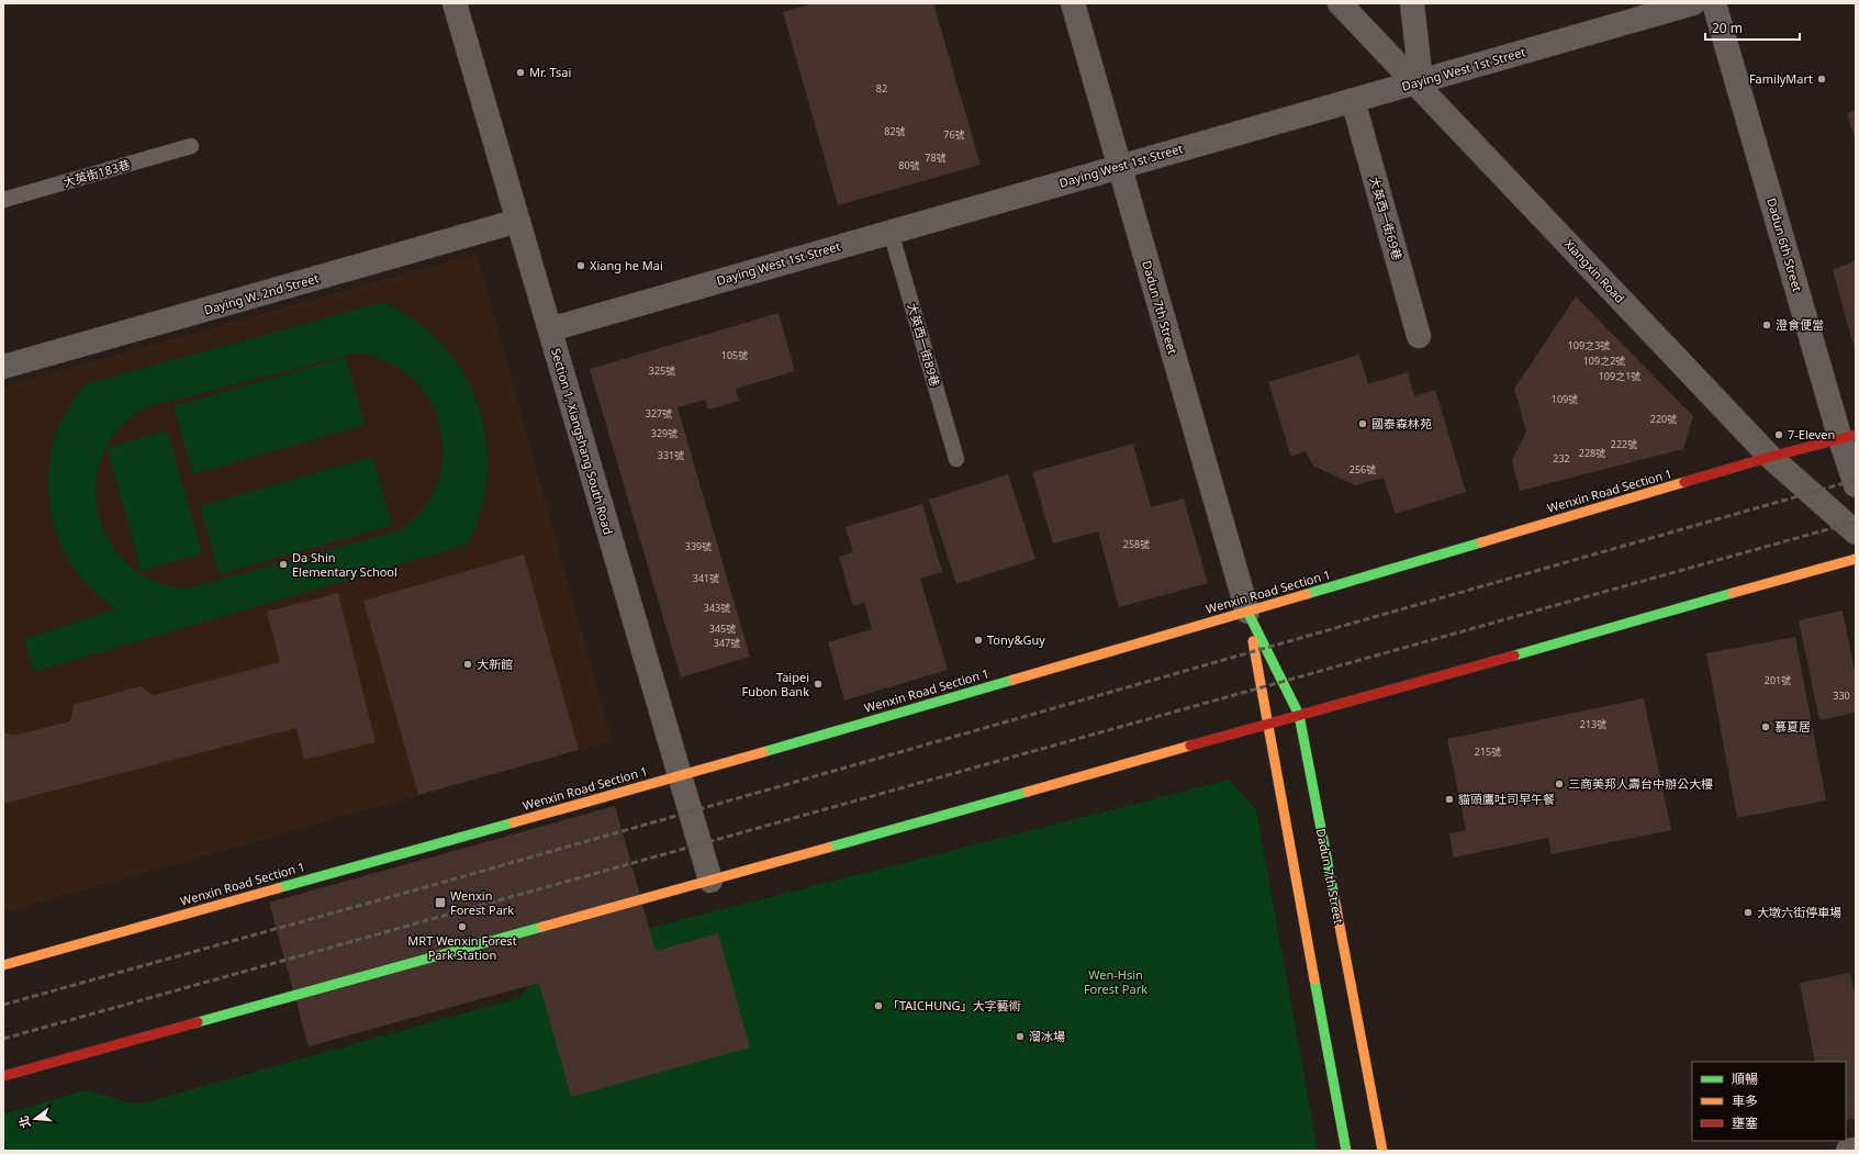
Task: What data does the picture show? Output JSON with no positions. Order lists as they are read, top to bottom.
{
  "streets": {
    "main road": ["Dadun 7th Street", "Wenxin Road Section 1"],
    "street": [
      "Daying West 1st Street",
      "大英西一街69巷",
      "Dadun 6th Street",
      "Xiangxin Road",
      "Daying W. 2nd Street",
      "Section 1, Xiangshang South Road"
    ],
    "lane": ["大英街183巷", "大英西一街89巷"]
  },
  "crossings": [
    ["Daying West 1st Street", "大英西一街69巷"],
    ["Daying West 1st Street", "Xiangxin Road"],
    ["Daying West 1st Street", "Dadun 7th Street"],
    ["Daying West 1st Street", "大英西一街89巷"],
    ["Daying West 1st Street", "Section 1, Xiangshang South Road"],
    ["Dadun 6th Street", "Wenxin Road Section 1"],
    ["Xiangxin Road", "Wenxin Road Section 1"],
    ["Daying W. 2nd Street", "Section 1, Xiangshang South Road"],
    ["Dadun 7th Street", "Wenxin Road Section 1"],
    ["Section 1, Xiangshang South Road", "Wenxin Road Section 1"]
  ],
  "parks": ["Wen-Hsin Forest Park"],
  "places": {
    "other": [
      "Mr. Tsai",
      "FamilyMart",
      "Xiang he Mai",
      "澄食便當",
      "國泰森林苑",
      "7-Eleven",
      "Da Shin Elementary School",
      "Tony&Guy",
      "大新館",
      "Taipei Fubon Bank",
      "慕夏居",
      "三商美邦人壽台中辦公大樓",
      "貓頭鷹吐司早午餐",
      "大墩六街停車場",
      "MRT Wenxin Forest Park Station",
      "「TAICHUNG」大字藝術",
      "溜冰場"
    ],
    "transit": ["Wenxin Forest Park"]
  },
  "house_numbers": [
    "82",
    "82號",
    "76號",
    "78號",
    "80號",
    "109之3號",
    "105號",
    "109之2號",
    "325號",
    "109之1號",
    "109號",
    "327號",
    "220號",
    "329號",
    "222號",
    "228號",
    "331號",
    "232",
    "256號",
    "258號",
    "339號",
    "341號",
    "343號",
    "345號",
    "347號",
    "201號",
    "330",
    "213號",
    "215號"
  ],
  "legend": ["順暢", "車多", "壅塞"],
  "scale_bar": "20 m",
  "north": "left"
}
